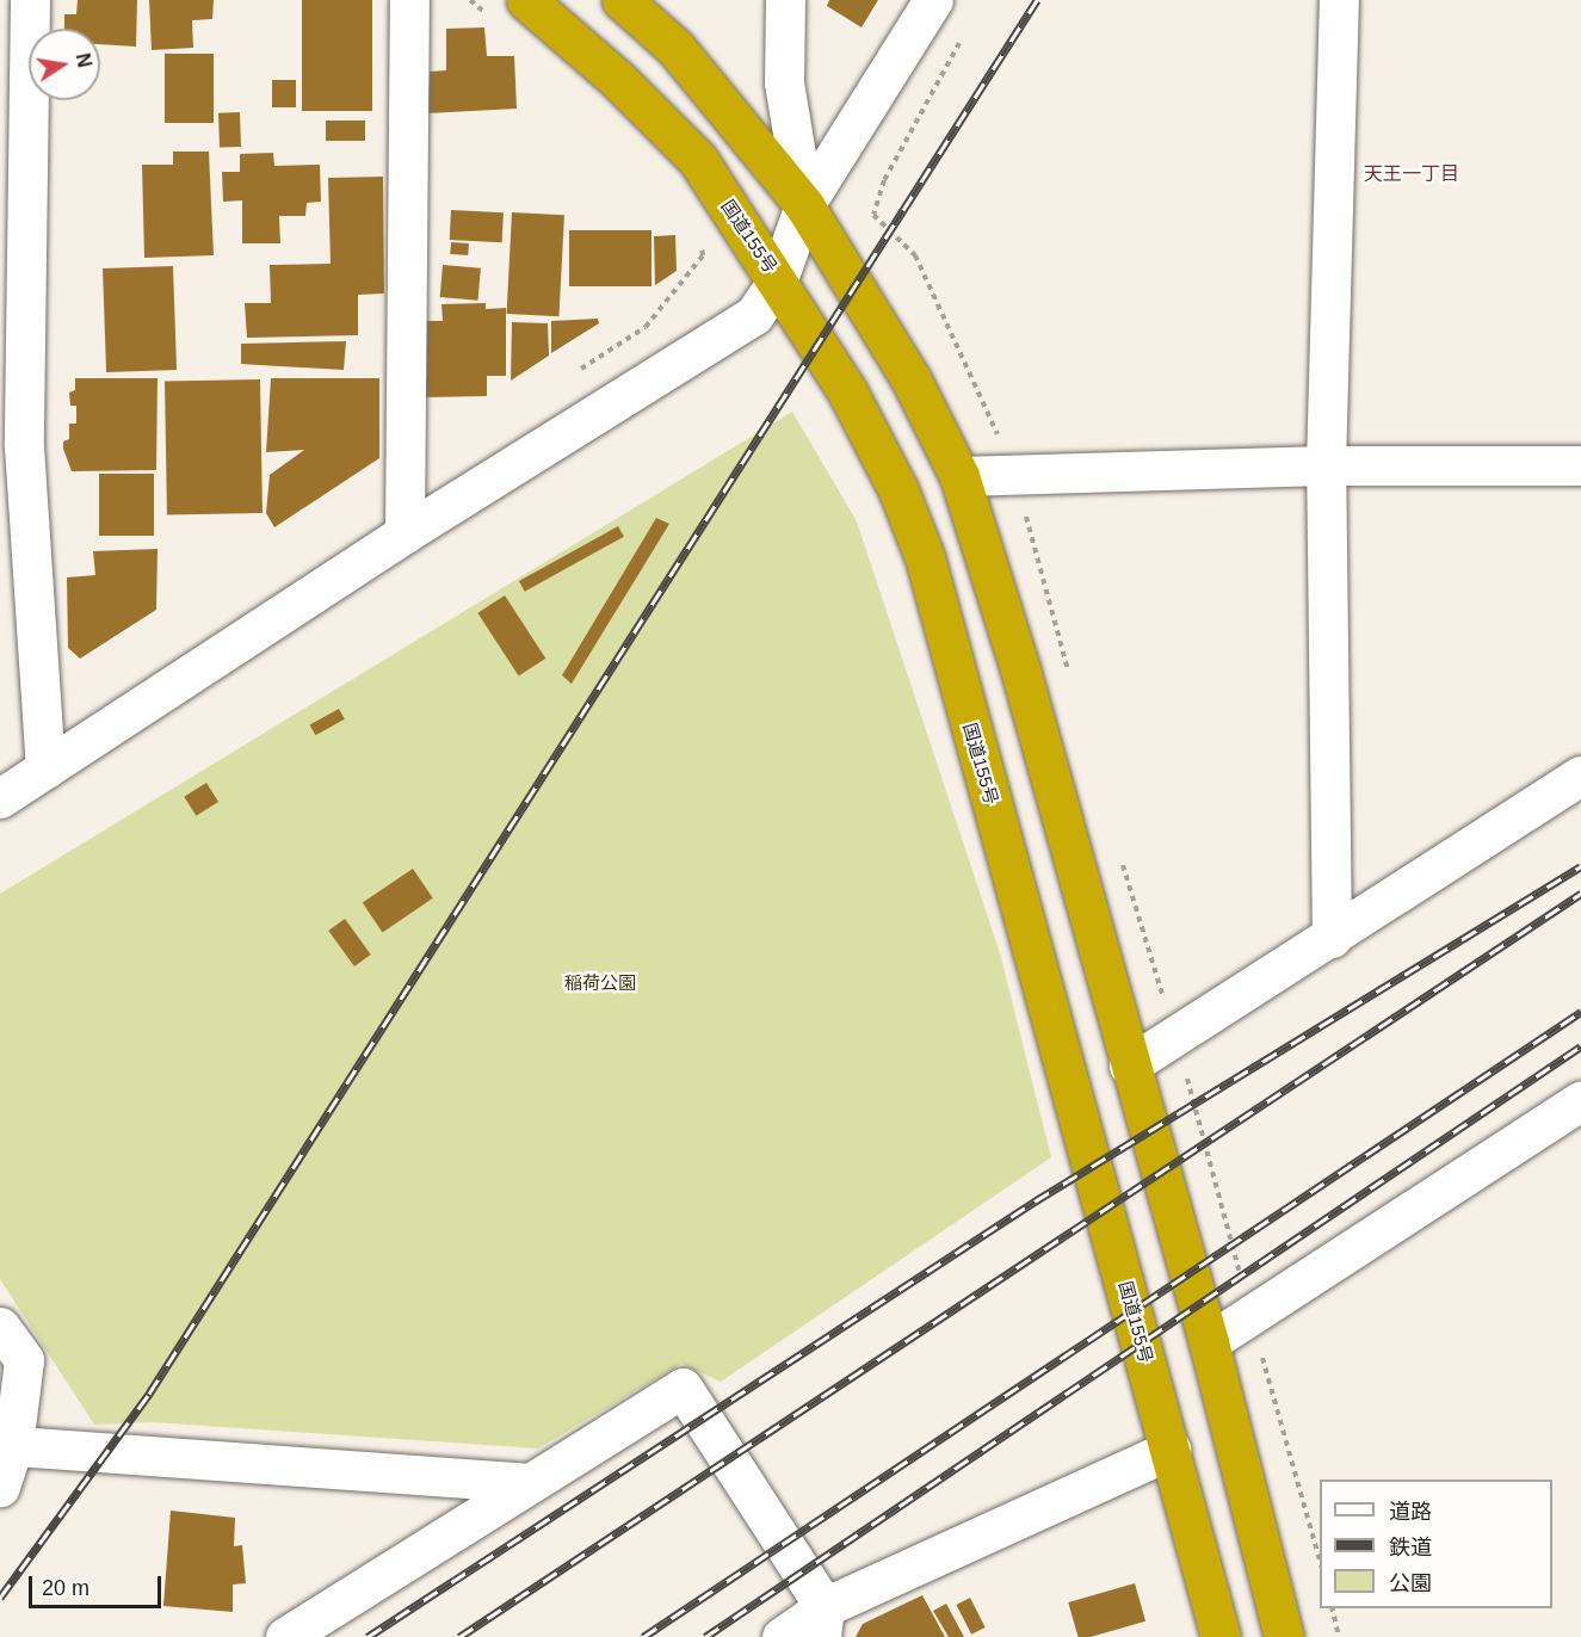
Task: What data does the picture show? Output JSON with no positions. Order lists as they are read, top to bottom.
{
  "streets": {
    "highway": ["国道155号"]
  },
  "districts": ["天王一丁目"],
  "parks": ["稲荷公園"],
  "legend": ["道路", "鉄道", "公園"],
  "scale_bar": "20 m",
  "north": "right"
}
